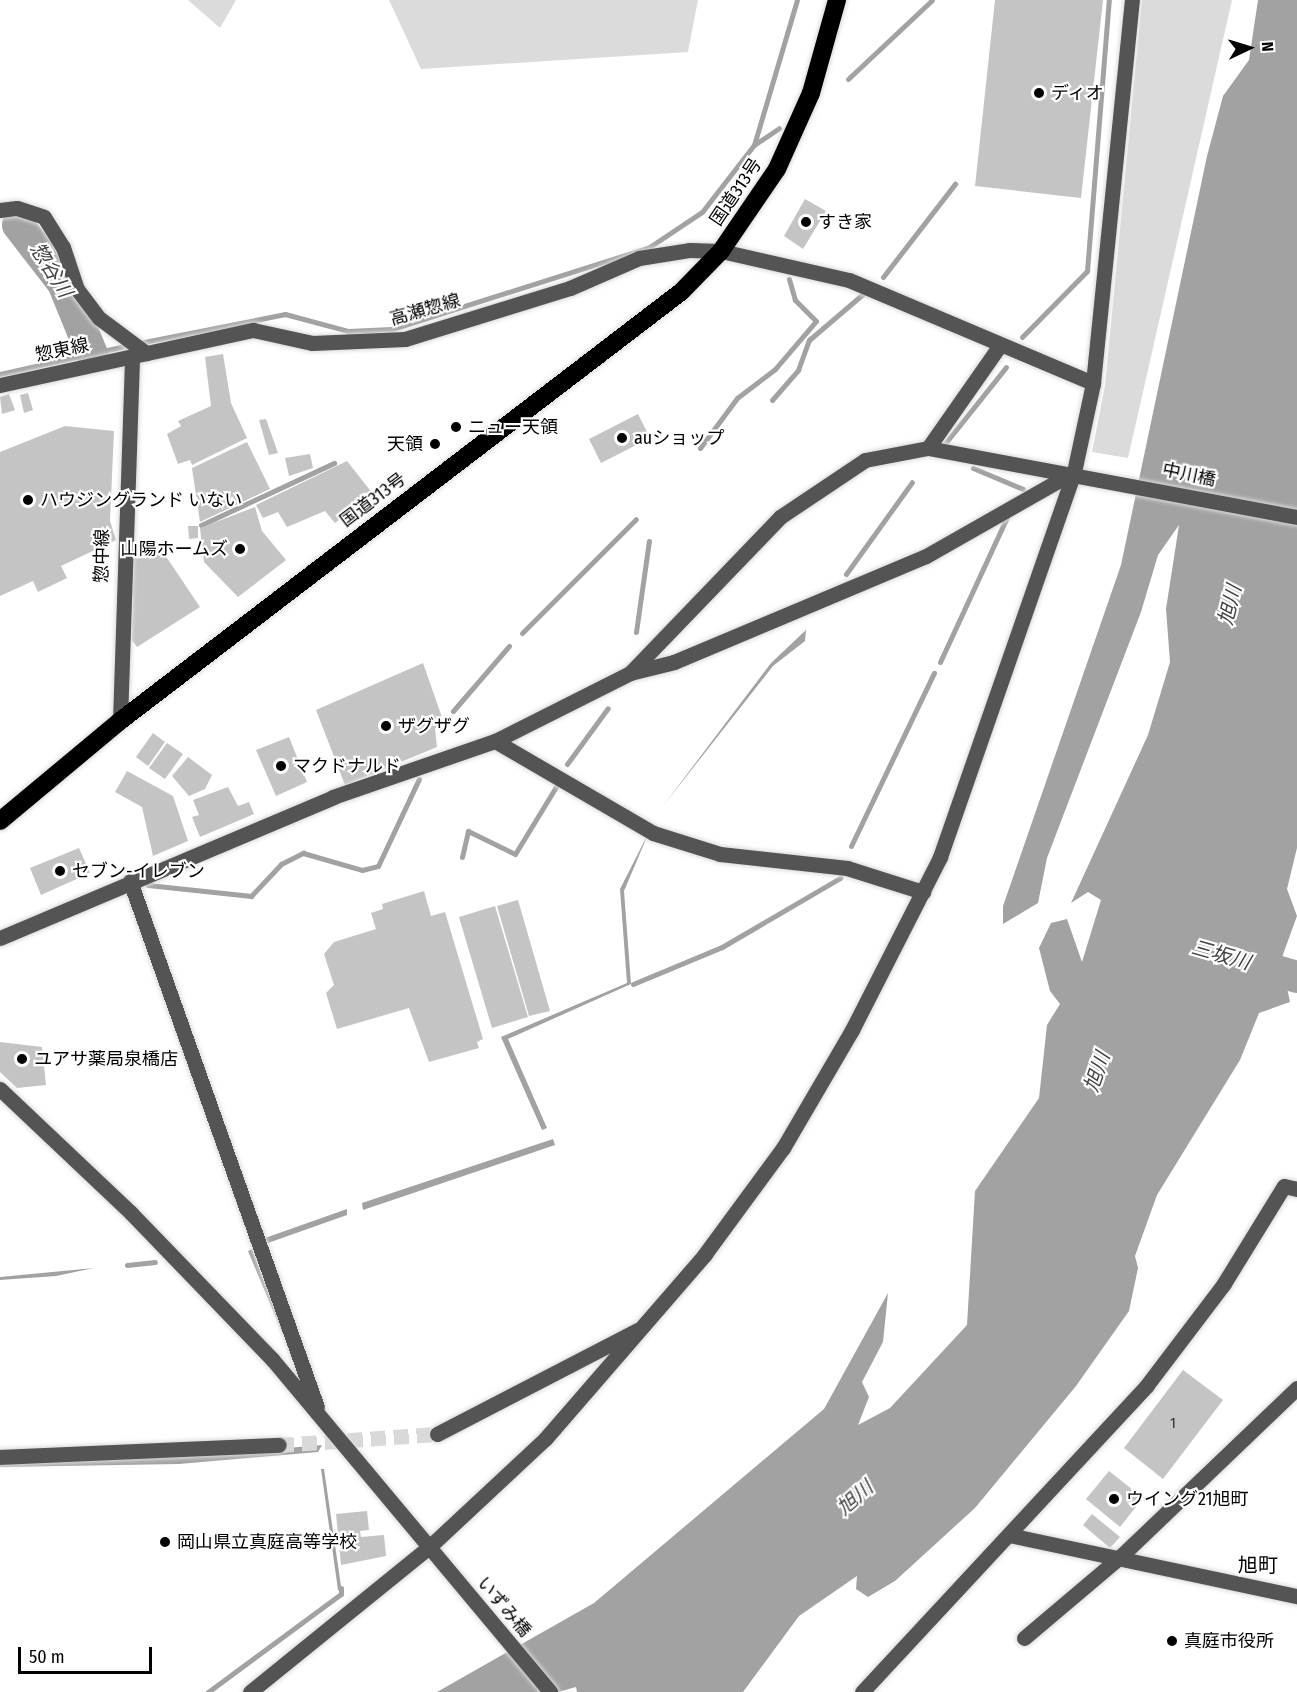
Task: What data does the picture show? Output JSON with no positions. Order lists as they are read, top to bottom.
{
  "streets": {
    "highway": ["国道313号"],
    "street": [
      "高瀬惣線",
      "惣東線",
      "中川橋",
      "惣中線",
      "いずみ橋"
    ]
  },
  "crossings": [
    ["国道313号", "高瀬惣線"],
    ["国道313号", "惣中線"],
    ["高瀬惣線", "惣東線"],
    ["高瀬惣線", "惣中線"],
    ["惣東線", "惣中線"]
  ],
  "districts": ["旭町"],
  "water": ["惣谷川", "旭川", "三坂川"],
  "places": [
    "ディオ",
    "すき家",
    "ニュー天領",
    "auショップ",
    "天領",
    "ハウジングランド いない",
    "山陽ホームズ",
    "ザグザグ",
    "マクドナルド",
    "セブン-イレブン",
    "ユアサ薬局泉橋店",
    "ウイング21旭町",
    "岡山県立真庭高等学校",
    "真庭市役所"
  ],
  "house_numbers": ["1"],
  "scale_bar": "50 m",
  "north": "right"
}
